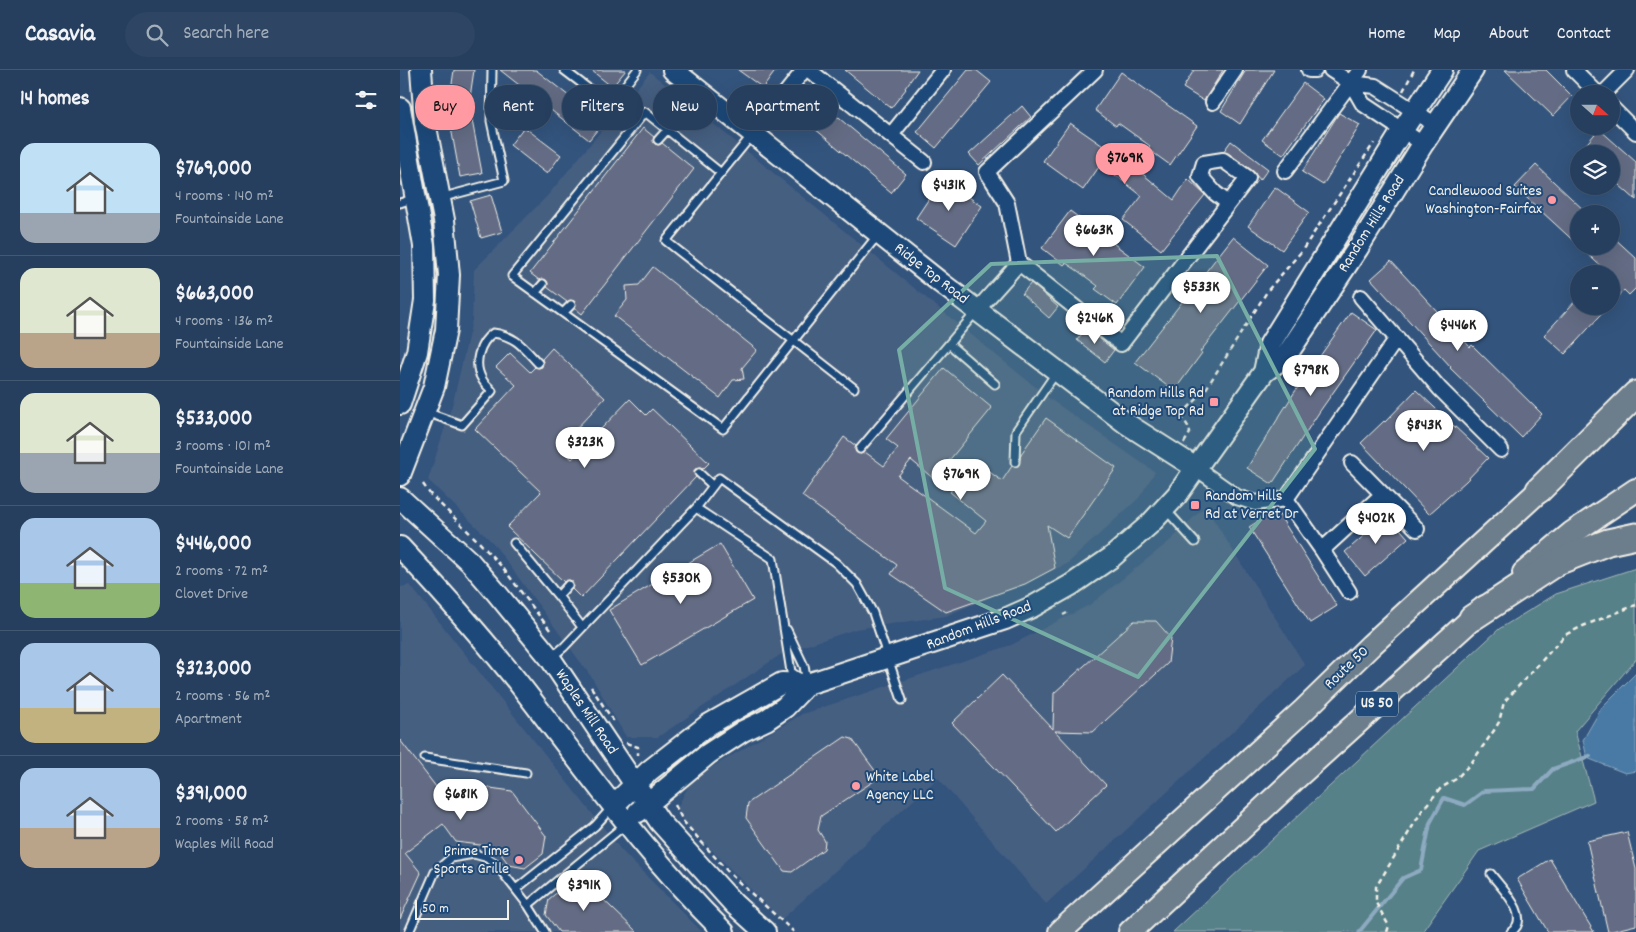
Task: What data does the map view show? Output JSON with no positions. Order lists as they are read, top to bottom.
{
  "streets": {
    "main road": ["Route 50", "US 50"],
    "street": ["Random Hills Road", "Ridge Top Road", "Waples Mill Road"]
  },
  "crossings": [
    ["Random Hills Road", "Ridge Top Road"],
    ["Random Hills Road", "Waples Mill Road"]
  ],
  "places": {
    "other": ["Candlewood Suites Washington-Fairfax", "White Label Agency LLC", "Prime Time Sports Grille"],
    "transit": ["Random Hills Rd at Ridge Top Rd", "Random Hills Rd at Verret Dr"]
  },
  "scale_bar": "50 m",
  "north": "right",
  "page": {
    "header": "Casavia",
    "search": "Search here",
    "nav": [
      "Home",
      "Map",
      "About",
      "Contact"
    ],
    "heading": "14 homes",
    "map_buttons": ["+", "−"],
    "chip": [
      "Buy",
      "Rent",
      "Filters",
      "New",
      "Apartment"
    ],
    "list": [
      {
        "name": "$769,000",
        "note": "4 rooms · 140 m² · Fountainside Lane"
      },
      {
        "name": "$663,000",
        "note": "4 rooms · 136 m² · Fountainside Lane"
      },
      {
        "name": "$533,000",
        "note": "3 rooms · 101 m² · Fountainside Lane"
      },
      {
        "name": "$446,000",
        "note": "2 rooms · 72 m² · Clovet Drive"
      },
      {
        "name": "$323,000",
        "note": "2 rooms · 56 m² · Apartment"
      },
      {
        "name": "$391,000",
        "note": "2 rooms · 58 m² · Waples Mill Road"
      }
    ],
    "price": [
      "$769K",
      "$431K",
      "$663K",
      "$533K",
      "$246K",
      "$446K",
      "$798K",
      "$843K",
      "$323K",
      "$769K",
      "$402K",
      "$530K",
      "$681K",
      "$391K"
    ],
    "scale": "50 m"
  }
}
